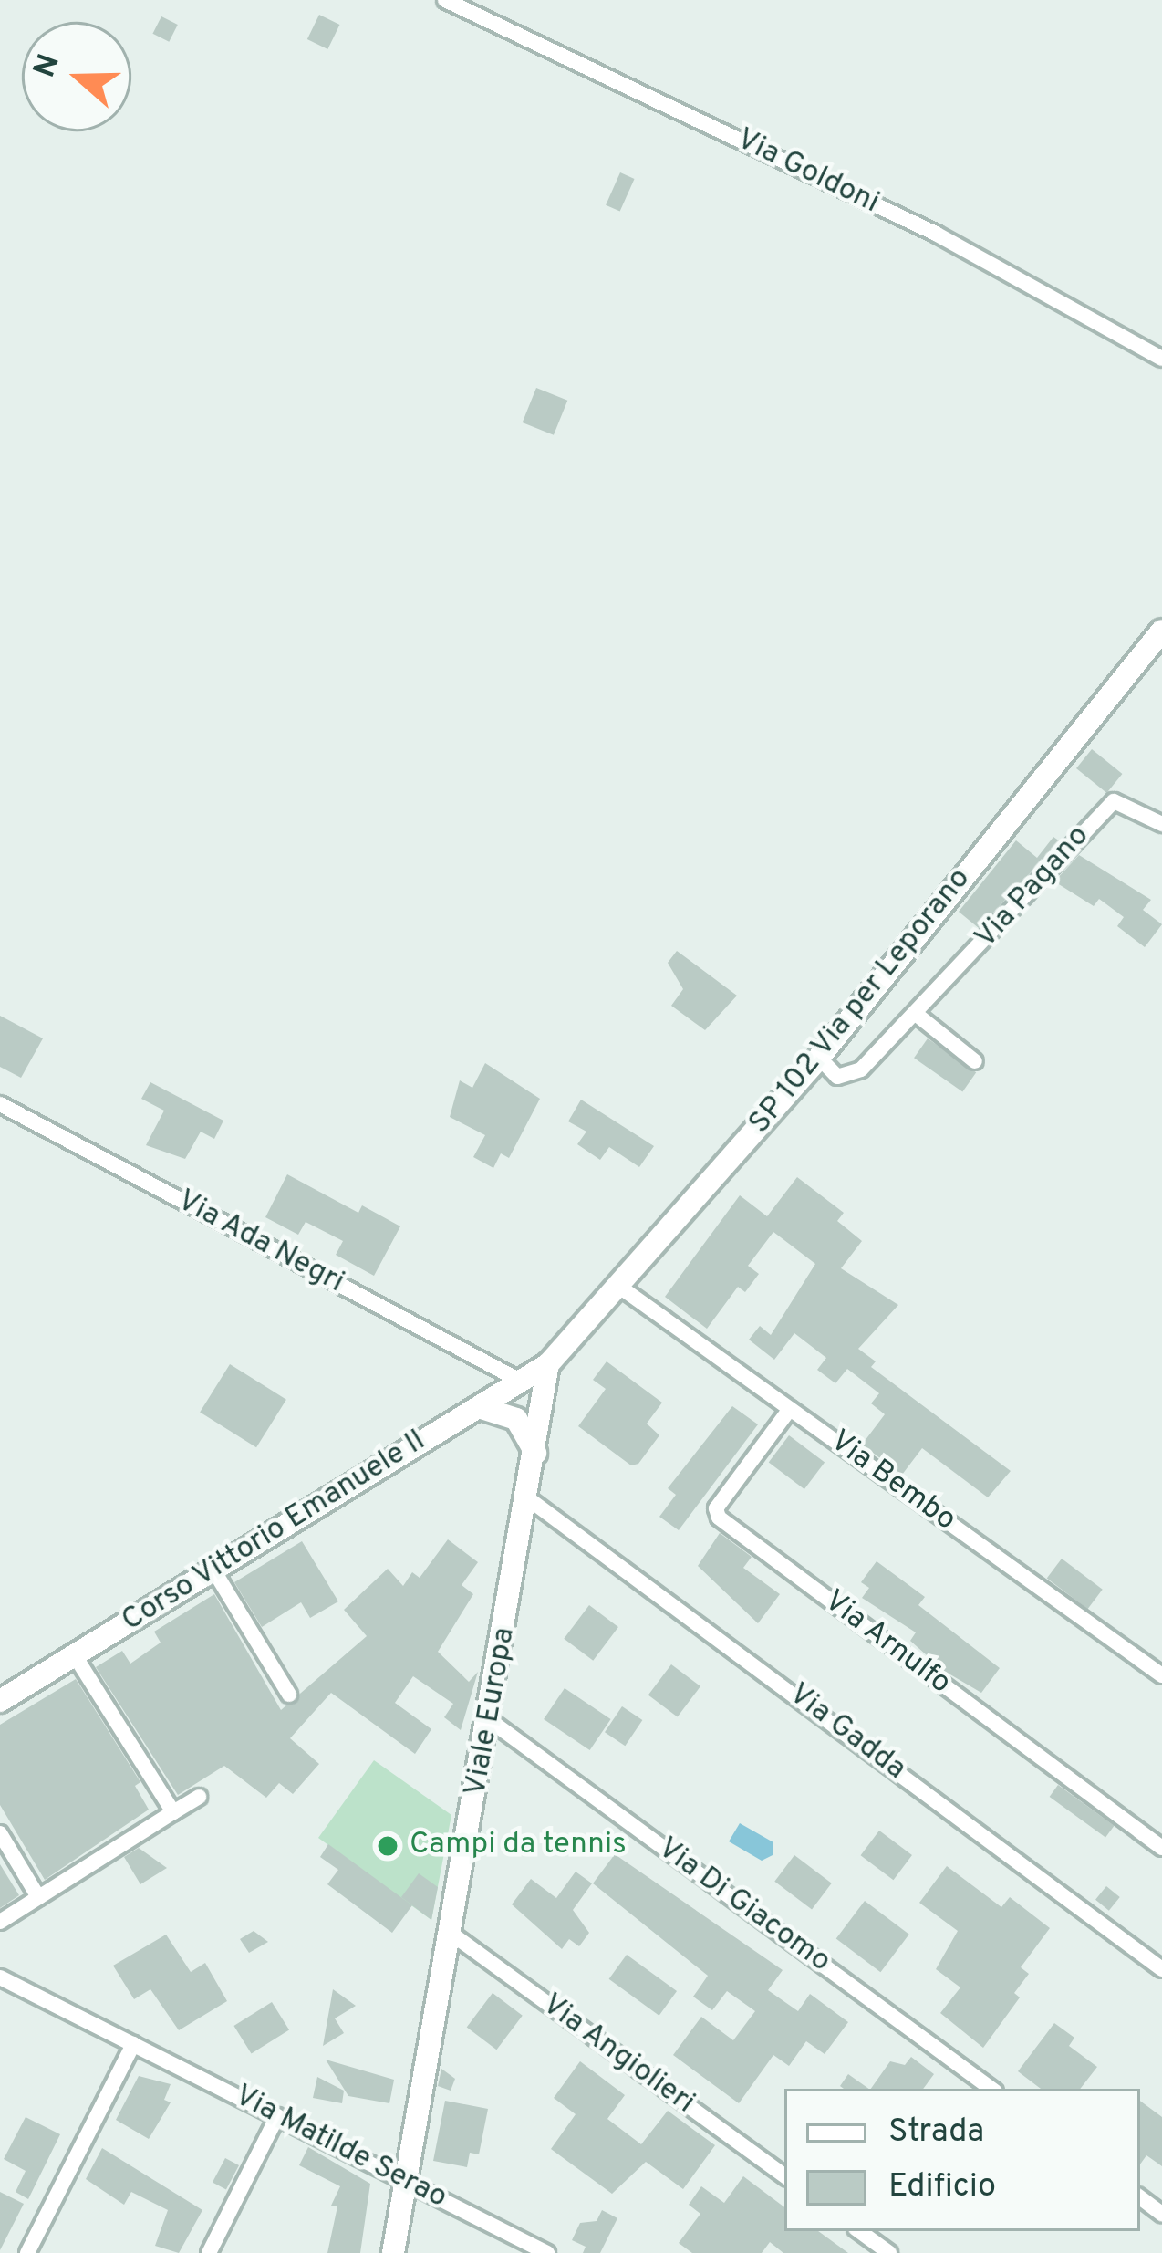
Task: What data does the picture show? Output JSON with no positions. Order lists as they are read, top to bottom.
{
  "streets": {
    "street": [
      "Via Goldoni",
      "Via Pagano",
      "SP 102 Via per Leporano",
      "Via Ada Negri",
      "Via Bembo",
      "Corso Vittorio Emanuele II",
      "Via Arnulfo",
      "Viale Europa",
      "Via Gadda",
      "Via Di Giacomo",
      "Via Angiolieri",
      "Via Matilde Serao"
    ]
  },
  "crossings": [
    ["Via Pagano", "SP 102 Via per Leporano"],
    ["SP 102 Via per Leporano", "Via Bembo"],
    ["SP 102 Via per Leporano", "Corso Vittorio Emanuele II"],
    ["SP 102 Via per Leporano", "Viale Europa"],
    ["Via Ada Negri", "Corso Vittorio Emanuele II"],
    ["Via Bembo", "Via Arnulfo"],
    ["Corso Vittorio Emanuele II", "Viale Europa"],
    ["Viale Europa", "Via Gadda"],
    ["Viale Europa", "Via Di Giacomo"],
    ["Viale Europa", "Via Angiolieri"],
    ["Viale Europa", "Via Matilde Serao"]
  ],
  "places": ["Campi da tennis"],
  "legend": ["Strada", "Edificio"],
  "north": "left"
}
